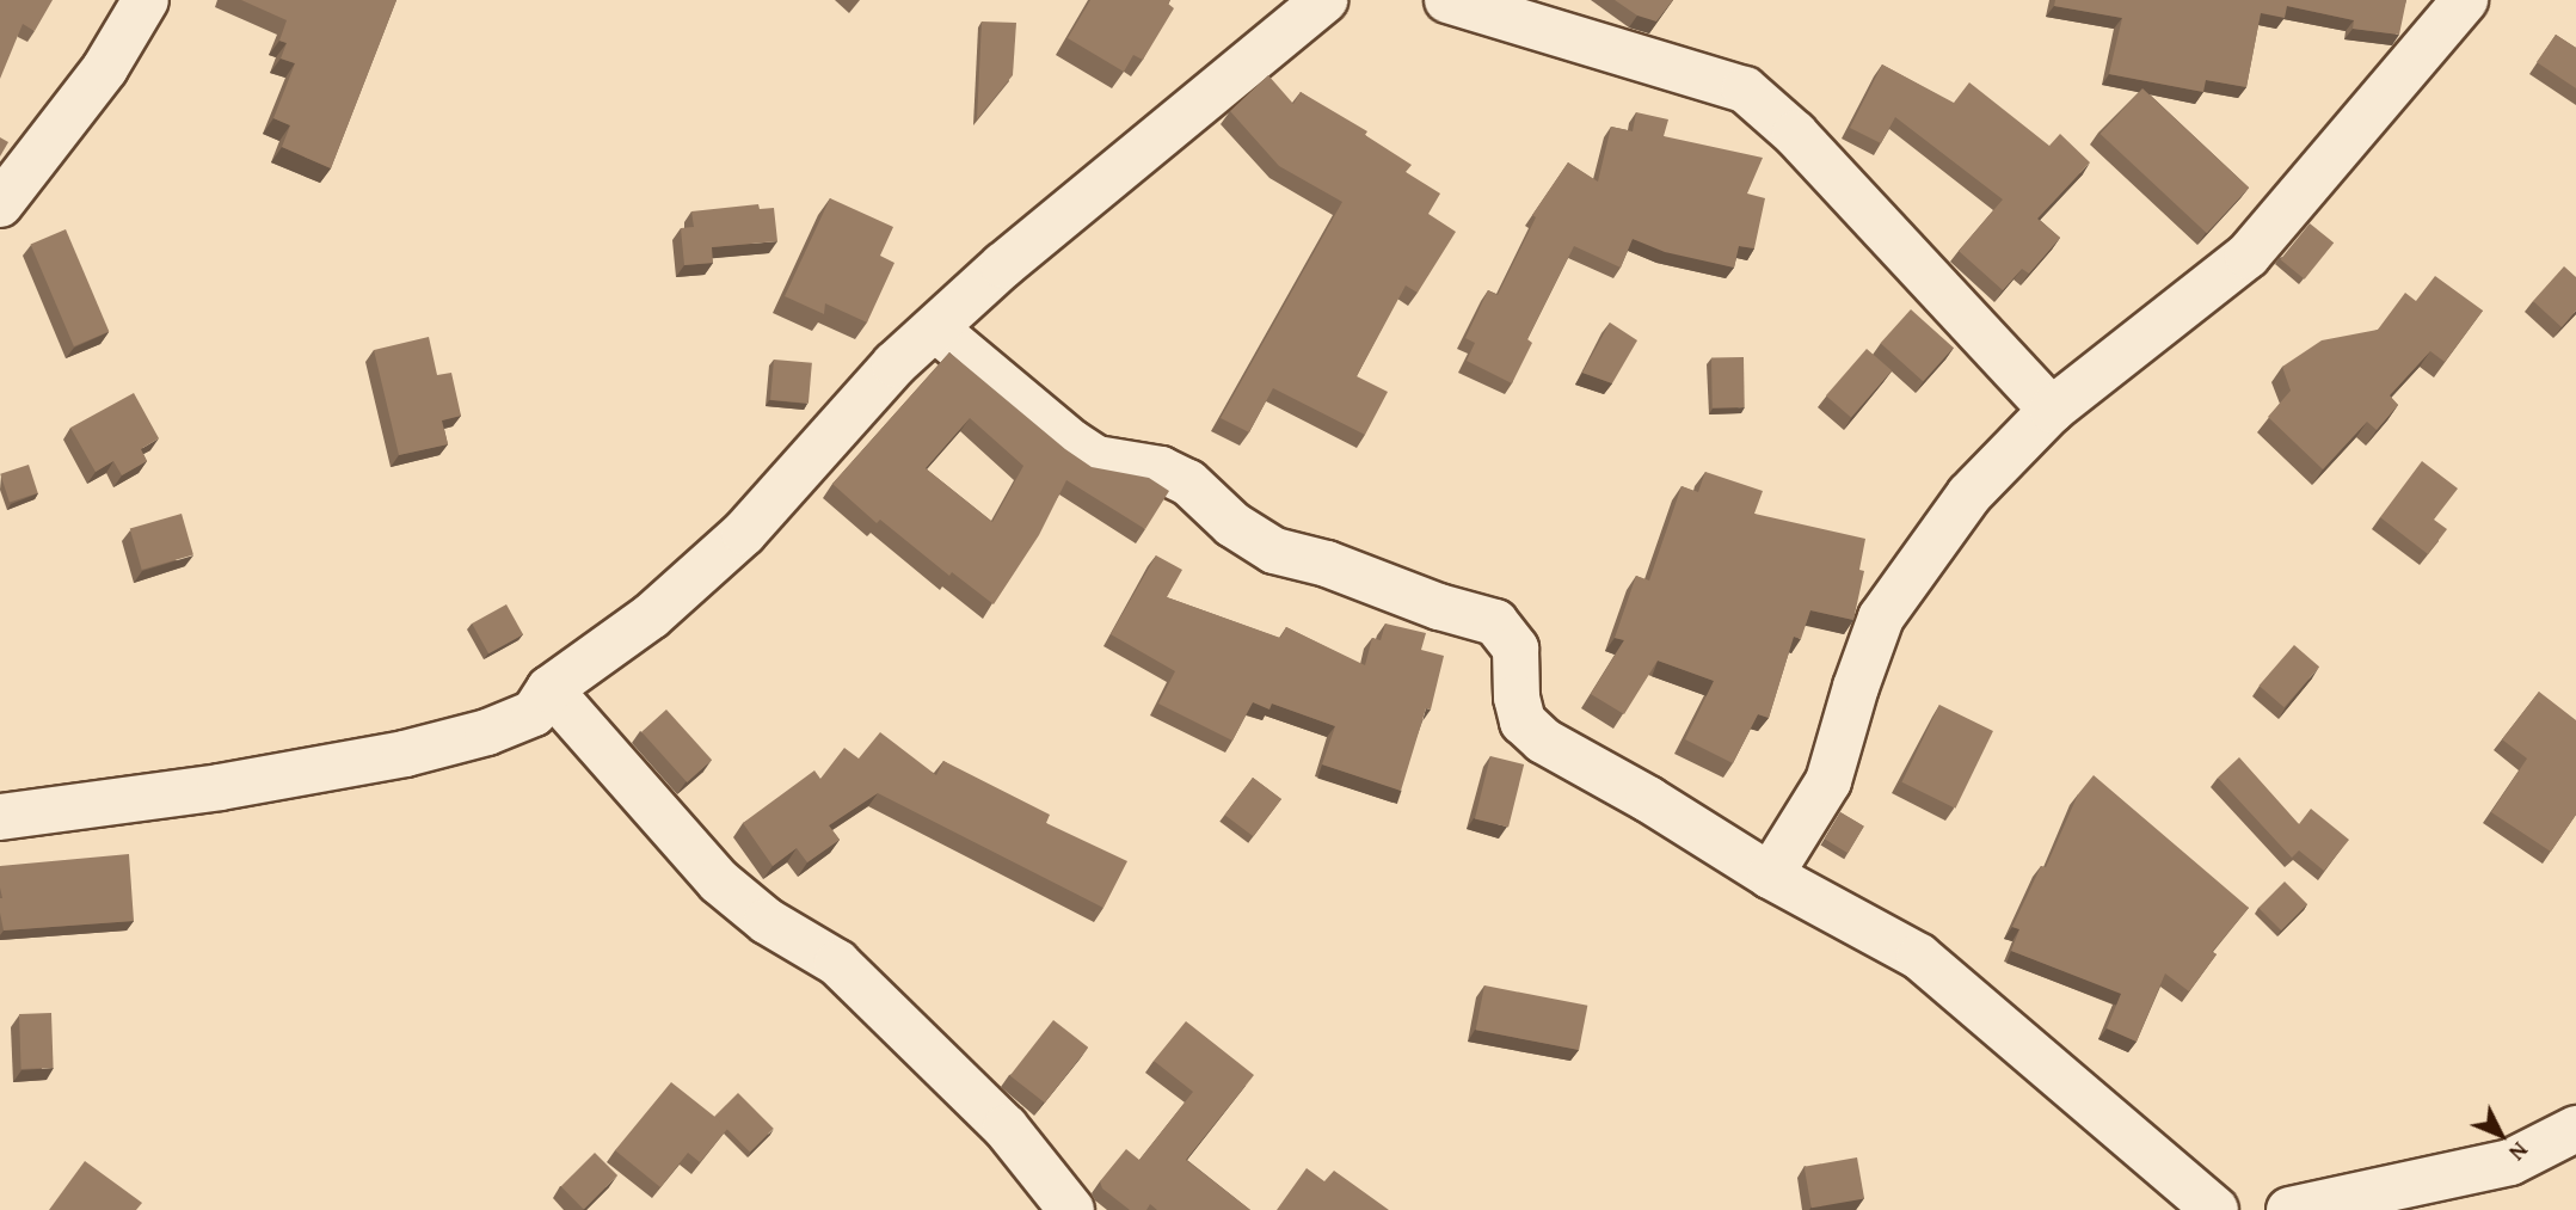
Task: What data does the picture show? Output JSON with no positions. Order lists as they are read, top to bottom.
{
  "north": "bottom right"
}
